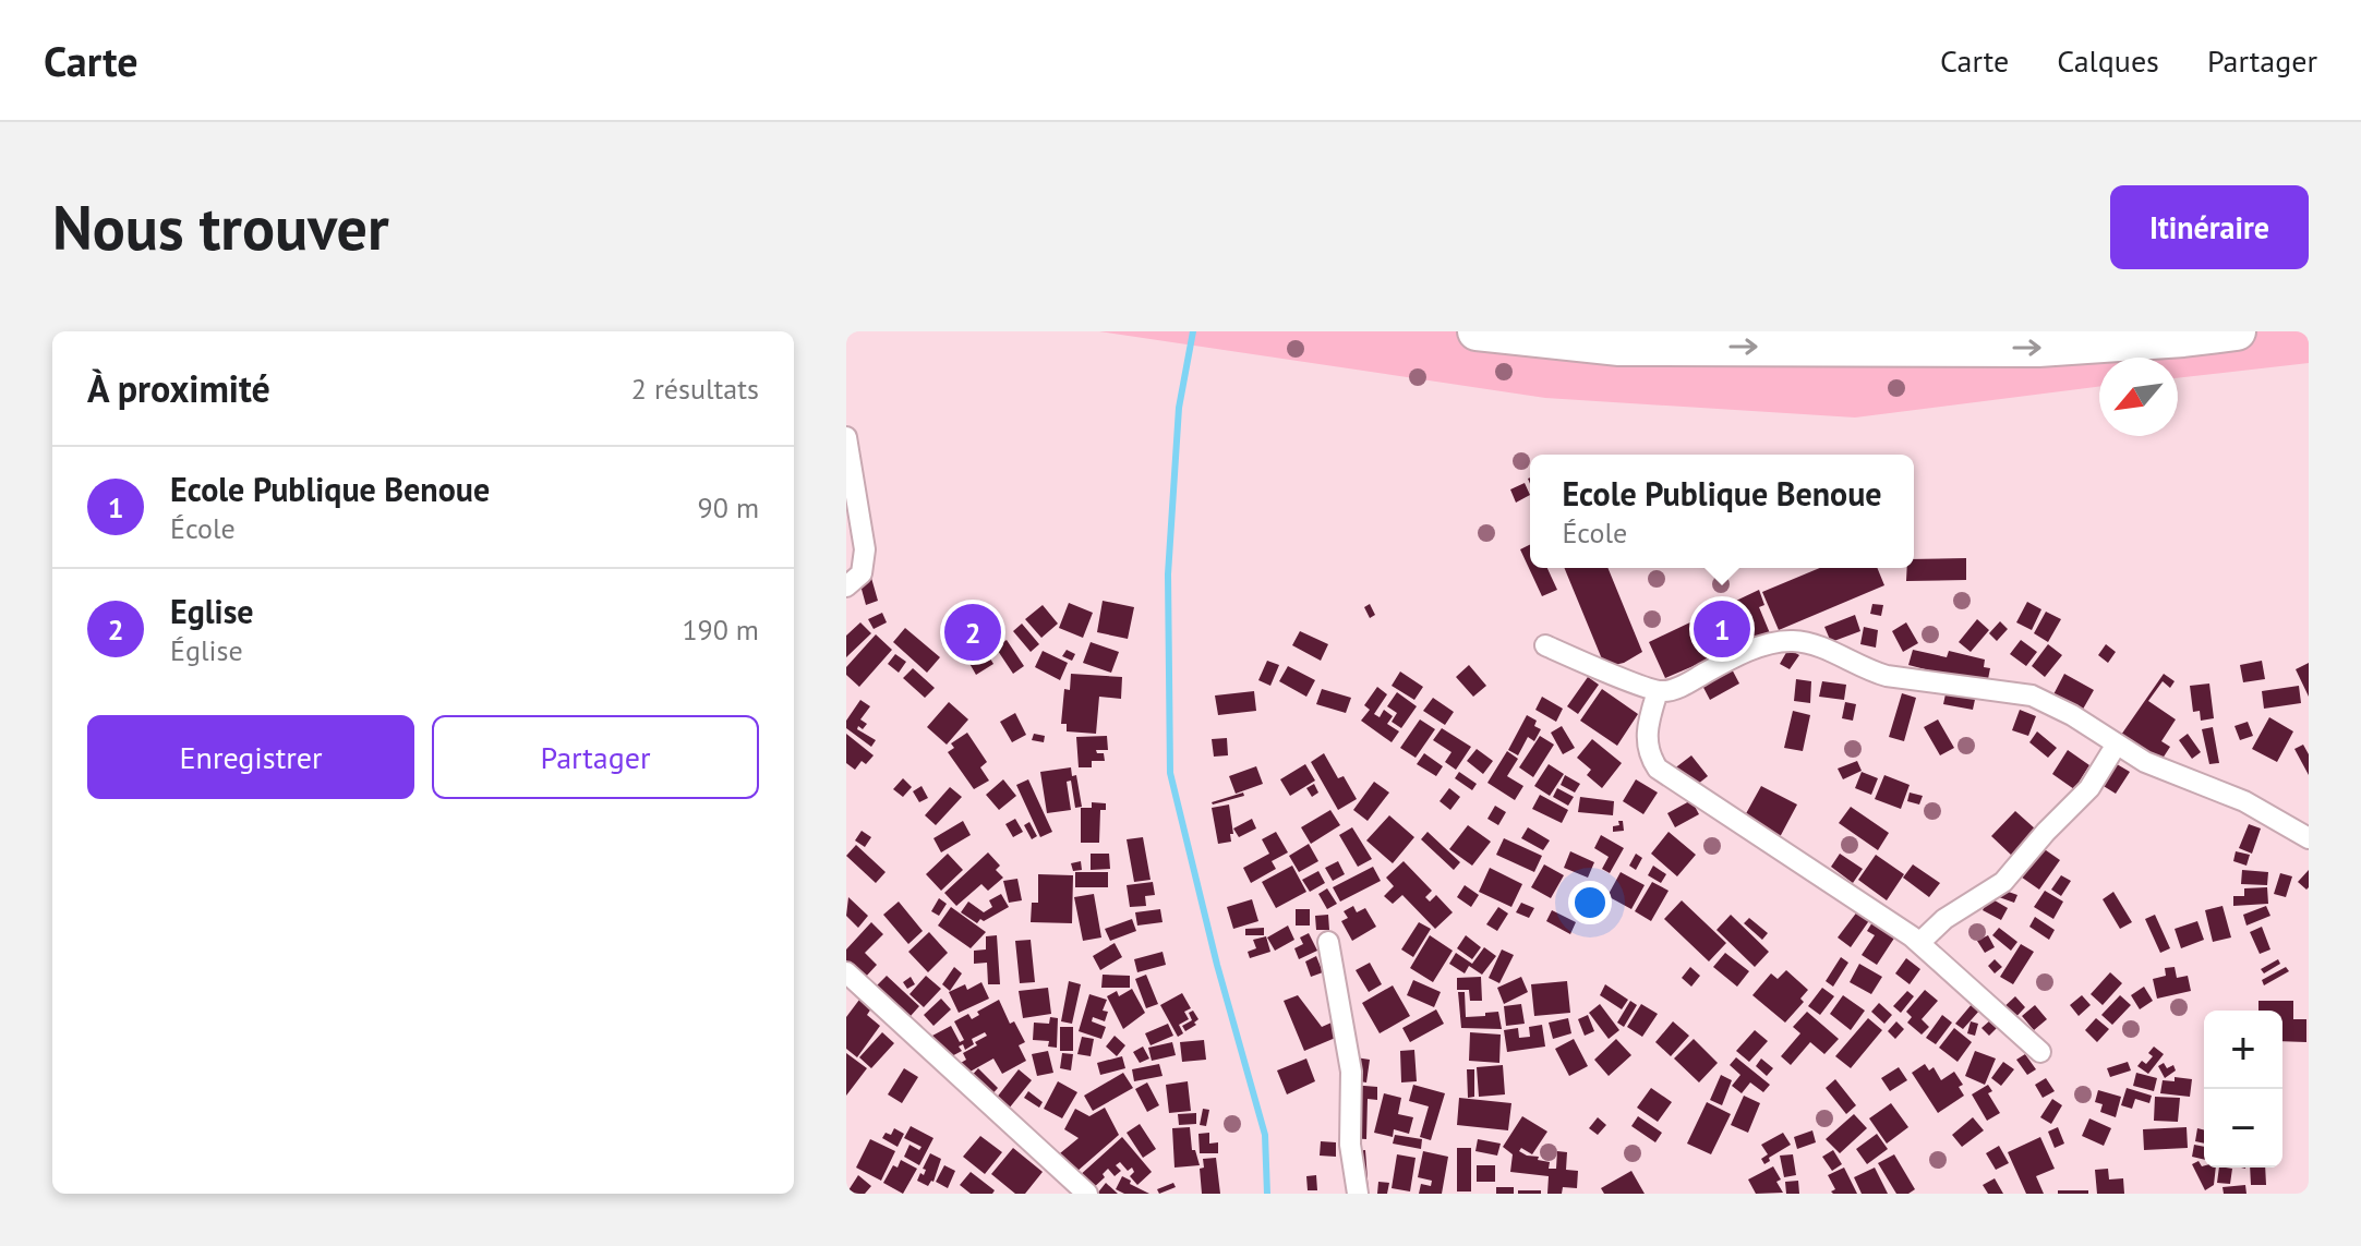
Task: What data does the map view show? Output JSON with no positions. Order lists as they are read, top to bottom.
{
  "north": "bottom left",
  "page": {
    "header": "Carte",
    "nav": ["Carte", "Calques", "Partager"],
    "buttons": [
      "Itinéraire",
      ["Enregistrer", "Partager"]
    ],
    "title": "Nous trouver",
    "heading": ["À proximité", "2 résultats"],
    "list": [
      {
        "mark": "1",
        "name": "Ecole Publique Benoue",
        "note": "École",
        "value": "90 m"
      },
      {
        "mark": "2",
        "name": "Eglise",
        "note": "Église",
        "value": "190 m"
      }
    ],
    "popup": ["Ecole Publique Benoue", "École"],
    "pins": ["1", "2"],
    "map_buttons": ["+", "−"]
  }
}
